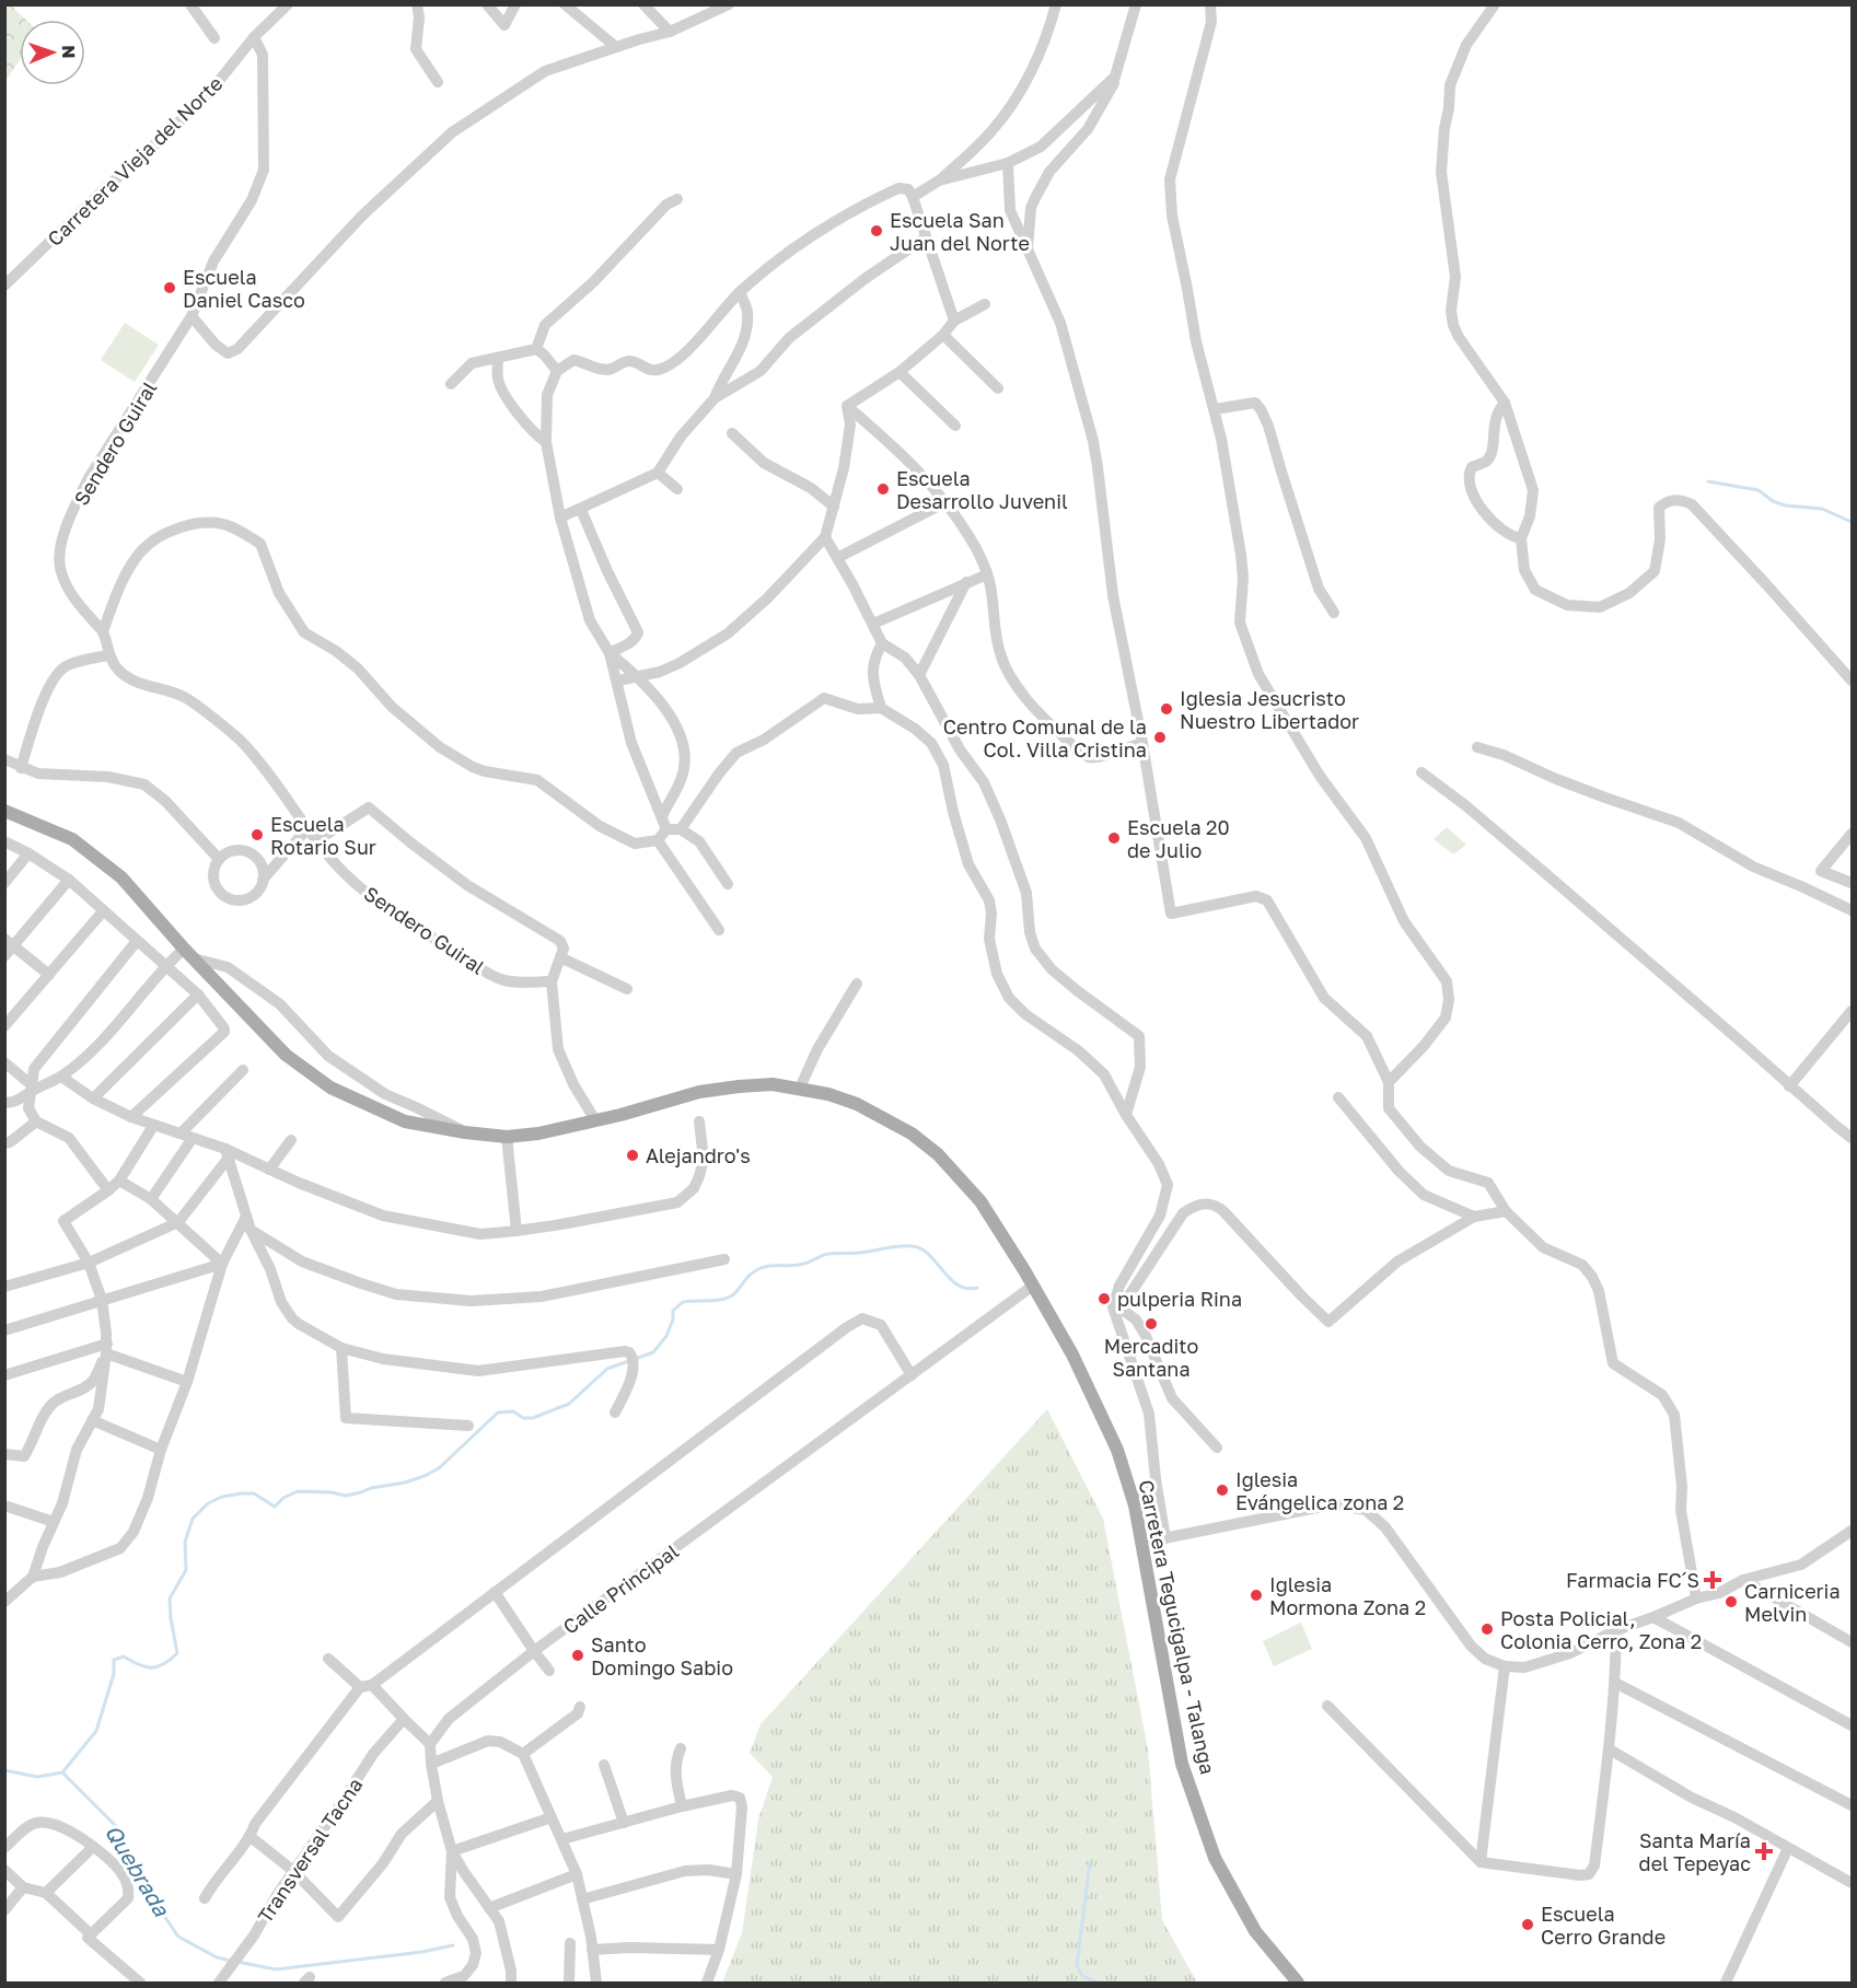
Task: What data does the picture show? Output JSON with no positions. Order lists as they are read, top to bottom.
{
  "streets": {
    "main road": ["Carretera Tegucigalpa - Talanga"],
    "street": [
      "Carretera Vieja del Norte",
      "Sendero Guiral",
      "Calle Principal",
      "Transversal Tacna"
    ]
  },
  "crossings": [
    ["Carretera Vieja del Norte", "Sendero Guiral"],
    ["Calle Principal", "Carretera Tegucigalpa - Talanga"]
  ],
  "water": ["Quebrada"],
  "places": {
    "other": [
      "Escuela San Juan del Norte",
      "Escuela Daniel Casco",
      "Escuela Desarrollo Juvenil",
      "Iglesia Jesucristo Nuestro Libertador",
      "Centro Comunal de la Col. Villa Cristina",
      "Escuela Rotario Sur",
      "Escuela 20 de Julio",
      "Alejandro's",
      "pulperia Rina",
      "Mercadito Santana",
      "Iglesia Evángelica zona 2",
      "Iglesia Mormona Zona 2",
      "Carniceria Melvin",
      "Posta Policial, Colonia Cerro, Zona 2",
      "Santo Domingo Sabio",
      "Escuela Cerro Grande"
    ],
    "health": ["Farmacia FC´S", "Santa María del Tepeyac"]
  },
  "north": "right"
}
